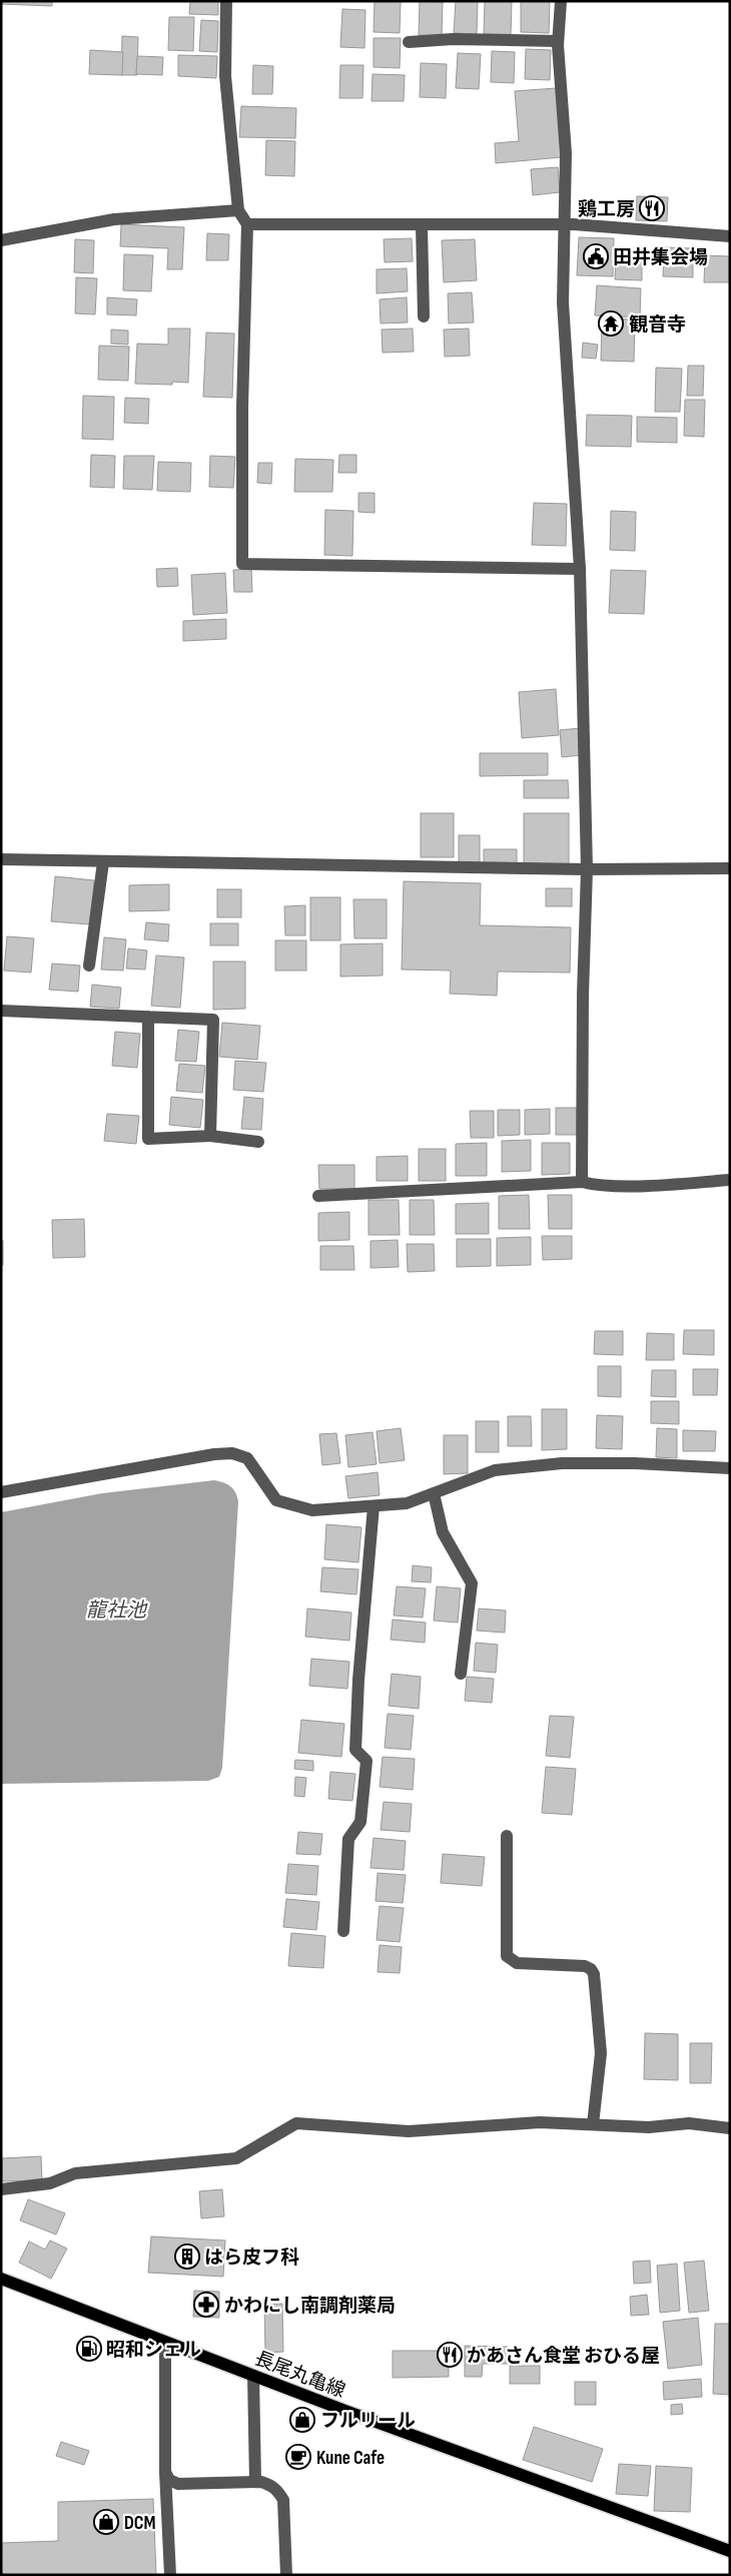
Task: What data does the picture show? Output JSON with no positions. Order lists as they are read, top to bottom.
{
  "streets": {
    "main road": ["長尾丸亀線"]
  },
  "water": ["龍社池"],
  "places": {
    "restaurant": ["鶏工房", "かあさん食堂 おひる屋"],
    "public building": ["田井集会場"],
    "temple": ["観音寺"],
    "building": ["はら皮フ科"],
    "pharmacy": ["かわにし南調剤薬局"],
    "fuel station": ["昭和シェル"],
    "shop": ["フルリール", "DCM"],
    "cafe": ["Kune Cafe"]
  }
}
